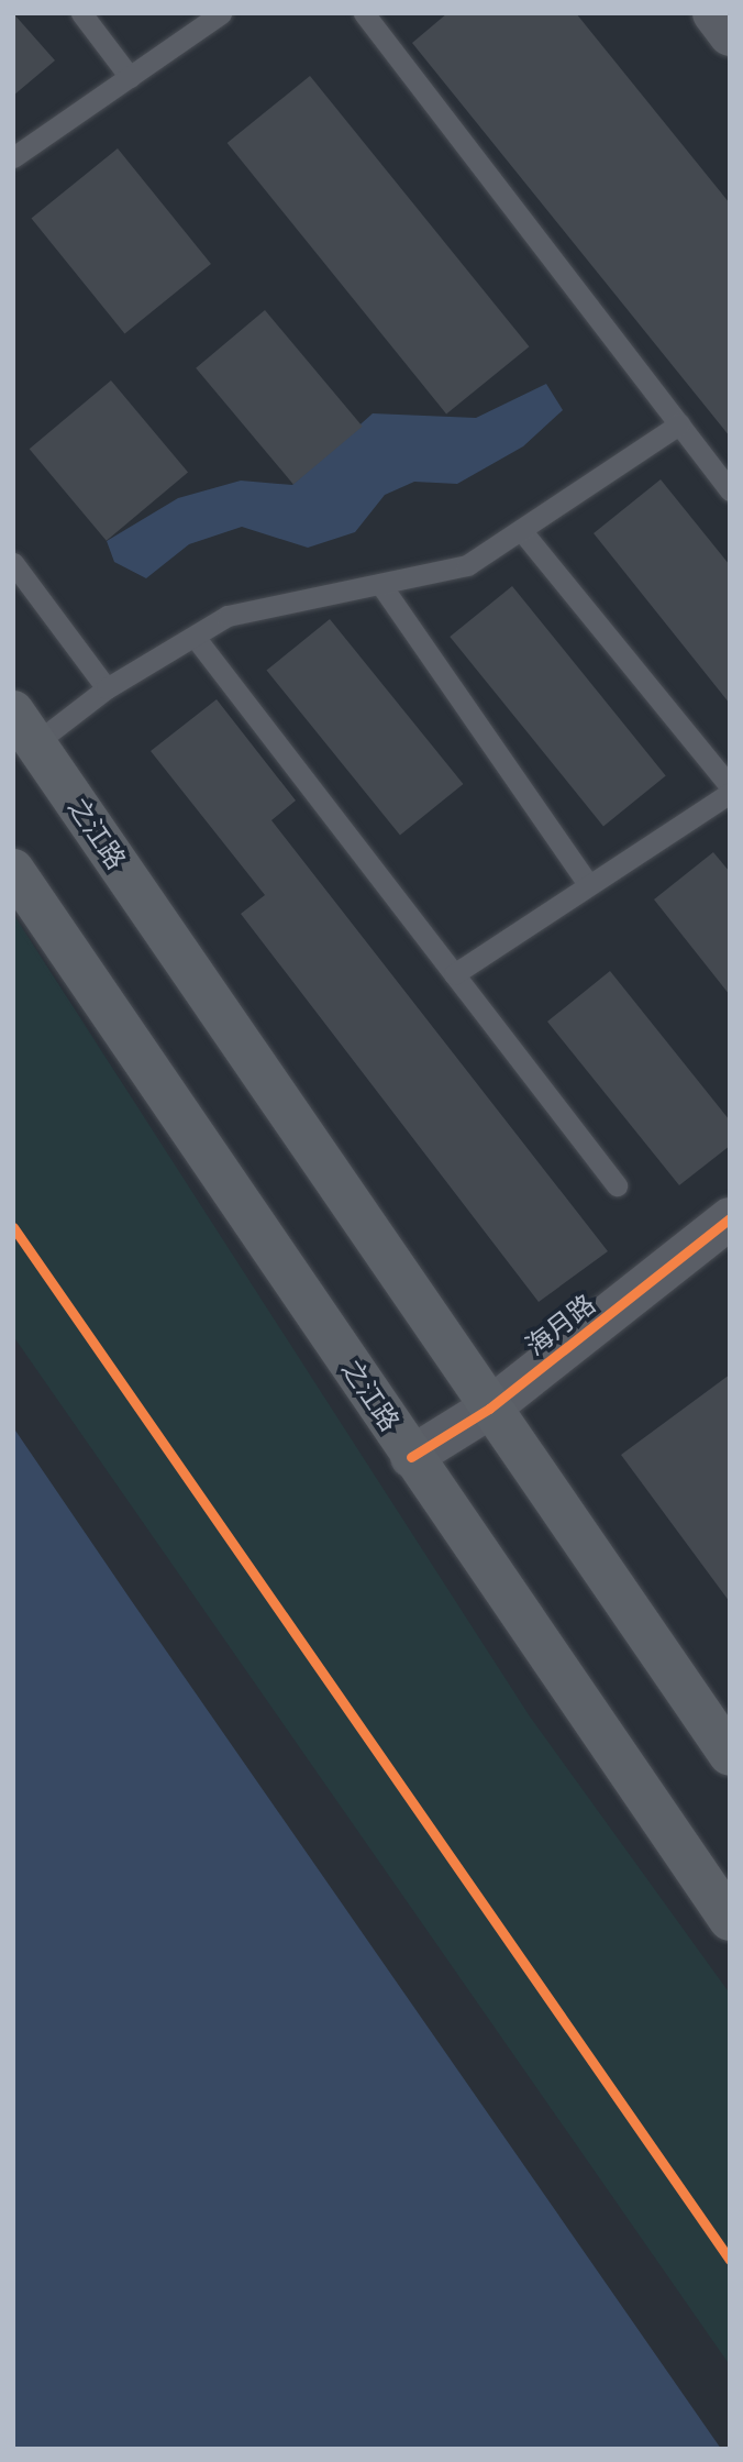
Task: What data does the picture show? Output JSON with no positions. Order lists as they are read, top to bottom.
{
  "streets": {
    "main road": ["之江路"],
    "street": ["海月路"]
  },
  "crossings": [
    ["之江路", "海月路"]
  ]
}
